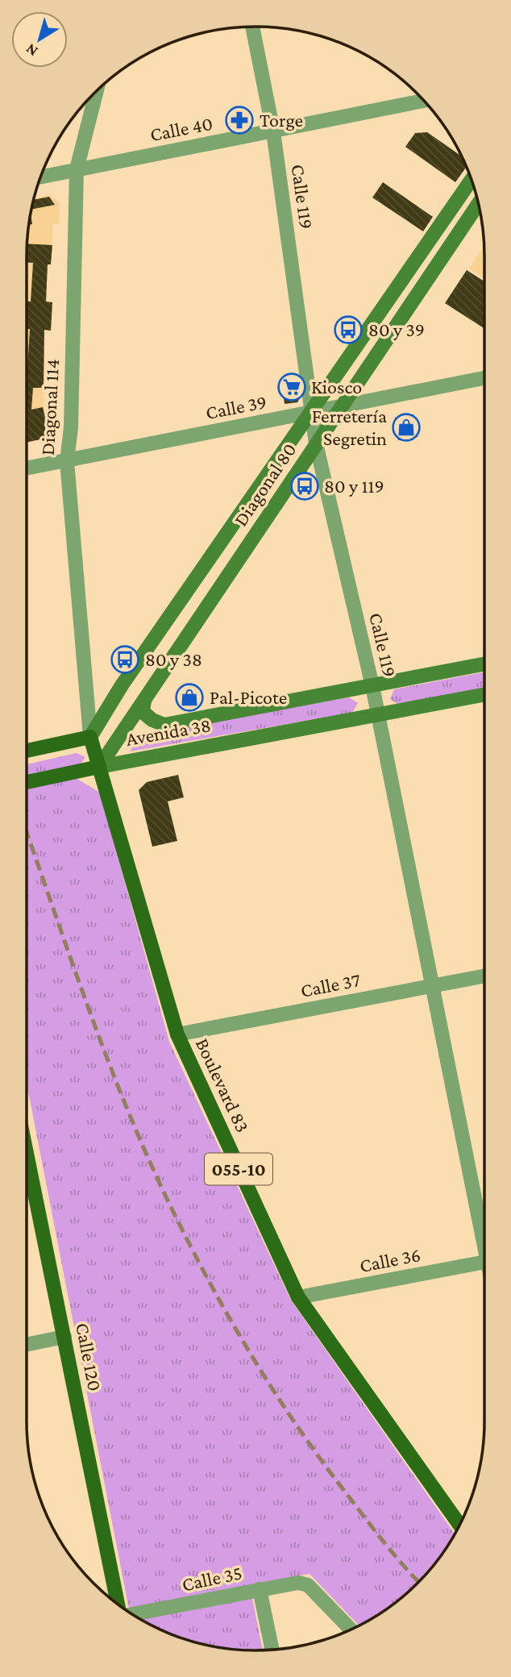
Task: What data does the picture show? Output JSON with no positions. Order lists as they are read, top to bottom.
{
  "streets": {
    "main road": [
      "Diagonal 80",
      "Avenida 38",
      "Boulevard 83",
      "055-10",
      "Calle 120"
    ],
    "street": [
      "Calle 40",
      "Calle 119",
      "Diagonal 114",
      "Calle 39",
      "Calle 37",
      "Calle 36",
      "Calle 35"
    ]
  },
  "crossings": [
    ["Calle 40", "Calle 119"],
    ["Calle 40", "Diagonal 114"],
    ["Calle 119", "Calle 39"],
    ["Calle 119", "Diagonal 80"],
    ["Calle 119", "Avenida 38"],
    ["Calle 119", "Calle 37"],
    ["Diagonal 114", "Calle 39"],
    ["Diagonal 114", "Diagonal 80"],
    ["Diagonal 114", "Boulevard 83"],
    ["Calle 39", "Diagonal 80"],
    ["Diagonal 80", "Avenida 38"],
    ["Diagonal 80", "Boulevard 83"],
    ["Avenida 38", "Boulevard 83"],
    ["Calle 37", "Boulevard 83"],
    ["Boulevard 83", "Calle 36"]
  ],
  "places": {
    "pharmacy": ["Torge"],
    "bus stop": ["80 y 39", "80 y 119", "80 y 38"],
    "supermarket": ["Kiosco"],
    "shop": ["Ferretería Segretin", "Pal-Picote"]
  },
  "north": "bottom left"
}
